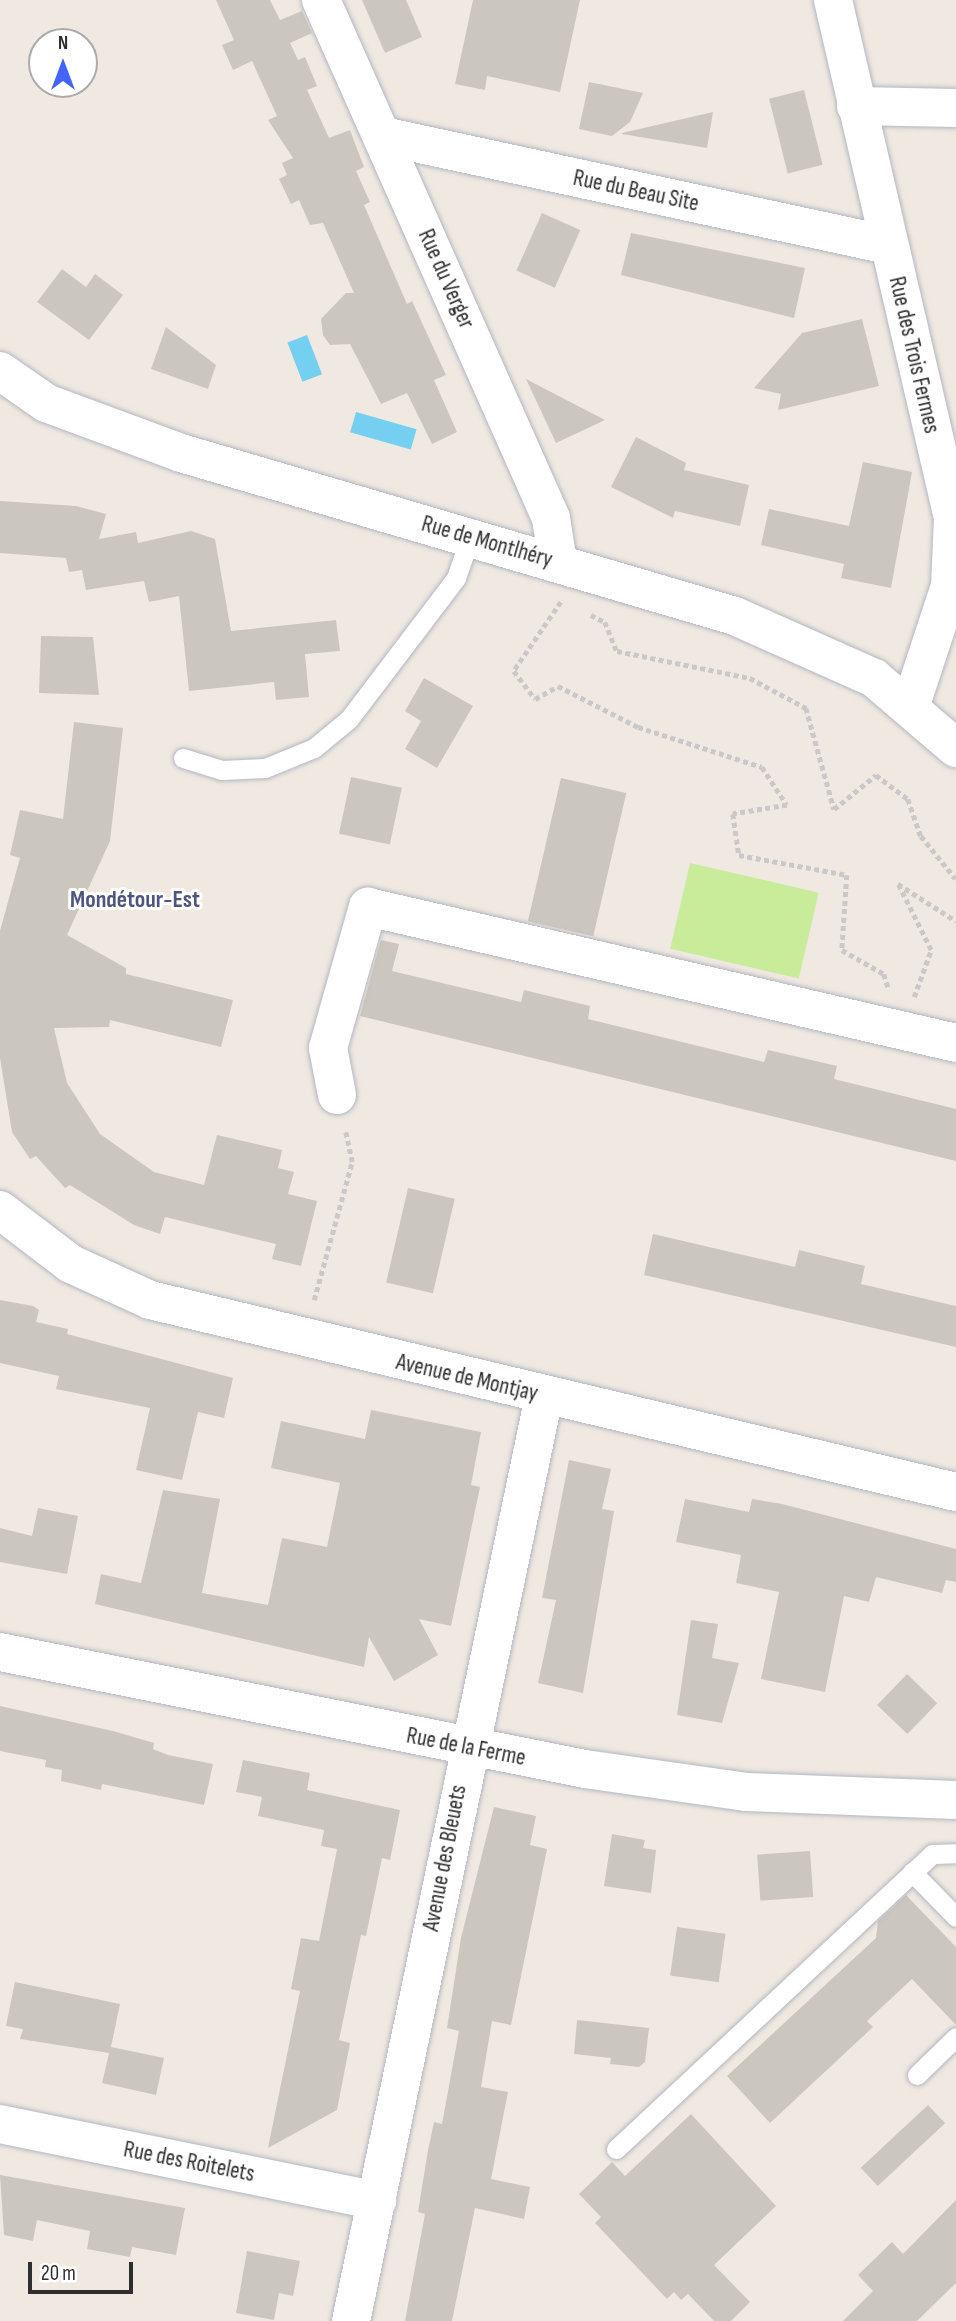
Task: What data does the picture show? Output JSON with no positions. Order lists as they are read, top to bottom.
{
  "streets": {
    "street": [
      "Rue du Beau Site",
      "Rue du Verger",
      "Rue des Trois Fermes",
      "Rue de Montlhéry",
      "Avenue de Montjay",
      "Rue de la Ferme",
      "Avenue des Bleuets",
      "Rue des Roitelets"
    ]
  },
  "crossings": [
    ["Rue du Beau Site", "Rue du Verger"],
    ["Rue du Beau Site", "Rue des Trois Fermes"],
    ["Rue du Verger", "Rue de Montlhéry"],
    ["Rue des Trois Fermes", "Rue de Montlhéry"],
    ["Avenue de Montjay", "Avenue des Bleuets"],
    ["Rue de la Ferme", "Avenue des Bleuets"],
    ["Avenue des Bleuets", "Rue des Roitelets"]
  ],
  "districts": ["Mondétour-Est"],
  "scale_bar": "20 m",
  "north": "top"
}
